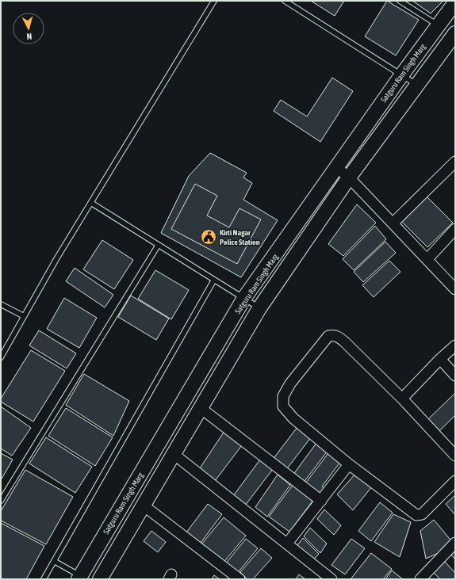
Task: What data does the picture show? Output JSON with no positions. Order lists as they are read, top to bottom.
{
  "streets": {
    "main road": ["Satguru Ram Singh Marg"]
  },
  "places": {
    "public building": ["Kirti Nagar Police Station"]
  },
  "north": "bottom"
}
